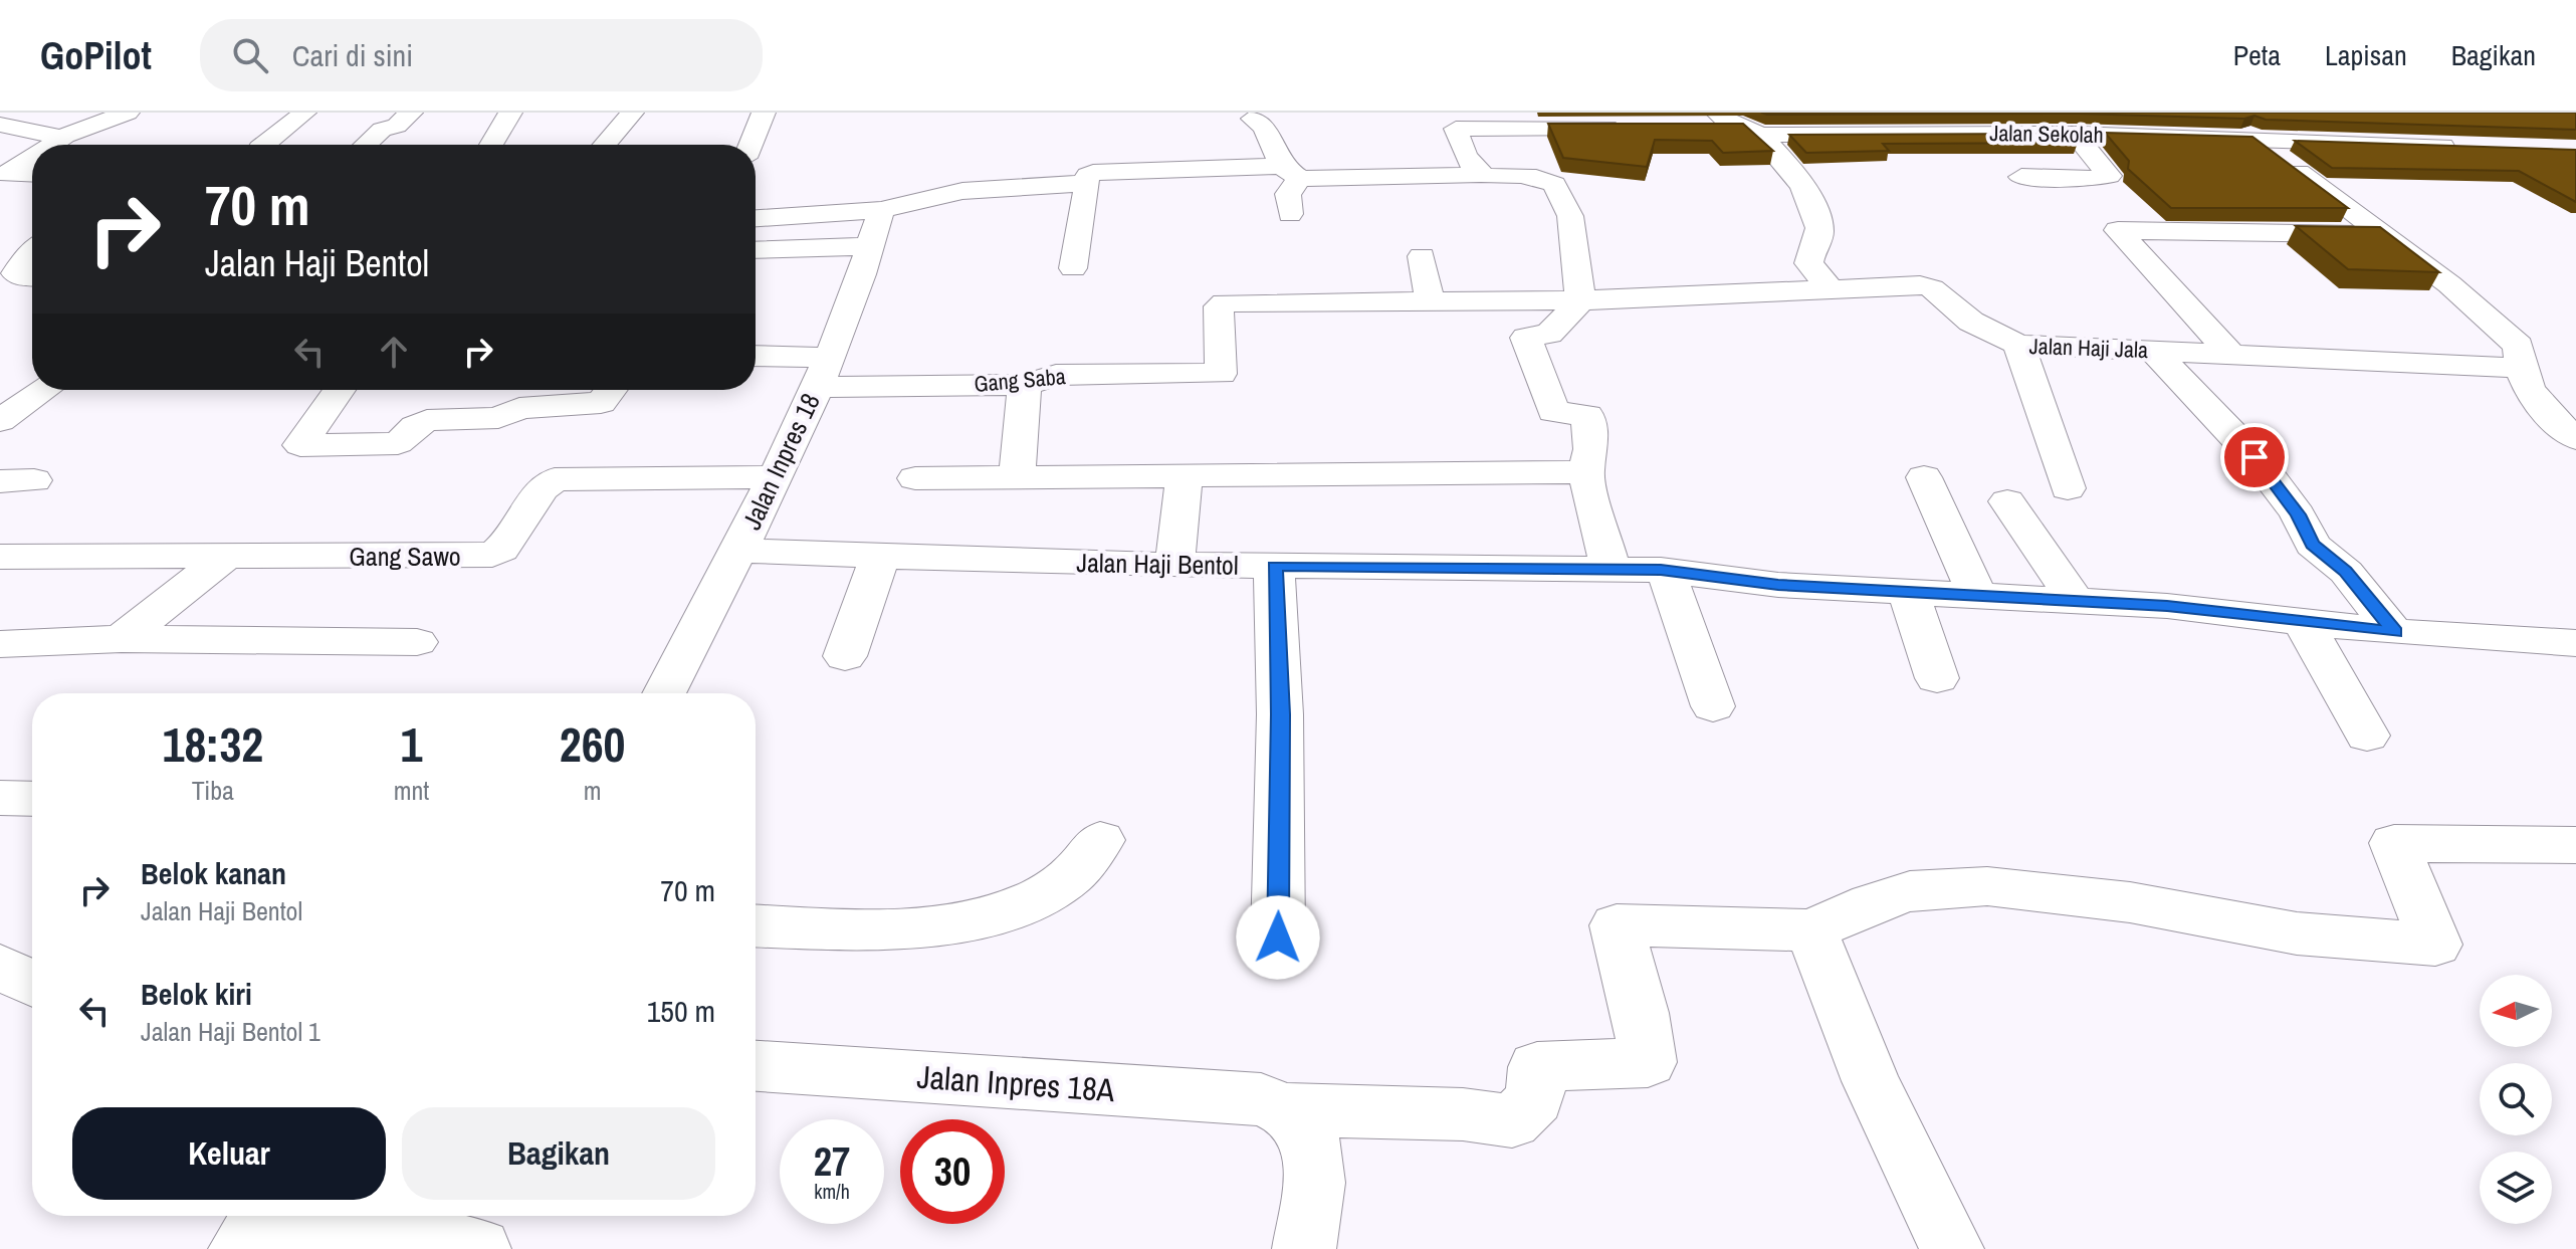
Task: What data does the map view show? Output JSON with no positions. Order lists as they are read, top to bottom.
{
  "streets": {
    "street": [
      "Jalan Sekolah",
      "Jalan Haji Jala",
      "Gang Saba",
      "Jalan Inpres 18",
      "Gang Sawo",
      "Jalan Haji Bentol",
      "Jalan Inpres 18A"
    ]
  },
  "crossings": [
    ["Jalan Haji Jala", "Gang Saba"],
    ["Gang Saba", "Jalan Inpres 18"],
    ["Jalan Inpres 18", "Gang Sawo"],
    ["Jalan Inpres 18", "Jalan Haji Bentol"]
  ],
  "north": "left",
  "page": {
    "header": "GoPilot",
    "search": "Cari di sini",
    "nav": ["Peta", "Lapisan", "Bagikan"],
    "turn": ["70 m", "Jalan Haji Bentol"],
    "eta": [
      "18:32",
      "Tiba",
      "1",
      "mnt",
      "260",
      "m"
    ],
    "list": [
      {
        "name": "Belok kanan",
        "note": "Jalan Haji Bentol",
        "value": "70 m"
      },
      {
        "name": "Belok kiri",
        "note": "Jalan Haji Bentol 1",
        "value": "150 m"
      }
    ],
    "buttons": ["Keluar", "Bagikan"],
    "speed": "27 km/h",
    "limit": "30"
  }
}
